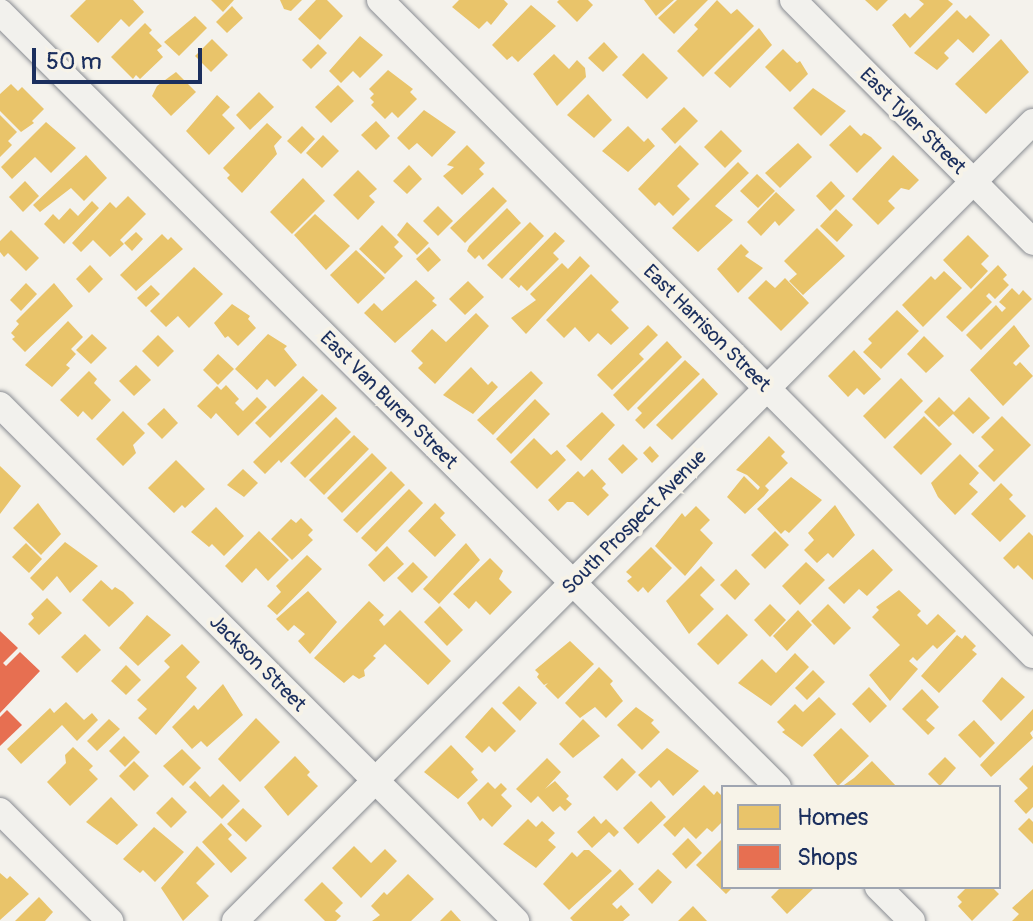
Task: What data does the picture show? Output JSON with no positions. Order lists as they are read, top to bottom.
{
  "streets": {
    "street": [
      "East Tyler Street",
      "East Harrison Street",
      "East Van Buren Street",
      "South Prospect Avenue",
      "Jackson Street"
    ]
  },
  "crossings": [
    ["East Tyler Street", "South Prospect Avenue"],
    ["East Harrison Street", "South Prospect Avenue"],
    ["East Van Buren Street", "South Prospect Avenue"],
    ["South Prospect Avenue", "Jackson Street"]
  ],
  "legend": ["Homes", "Shops"],
  "scale_bar": "50 m"
}
